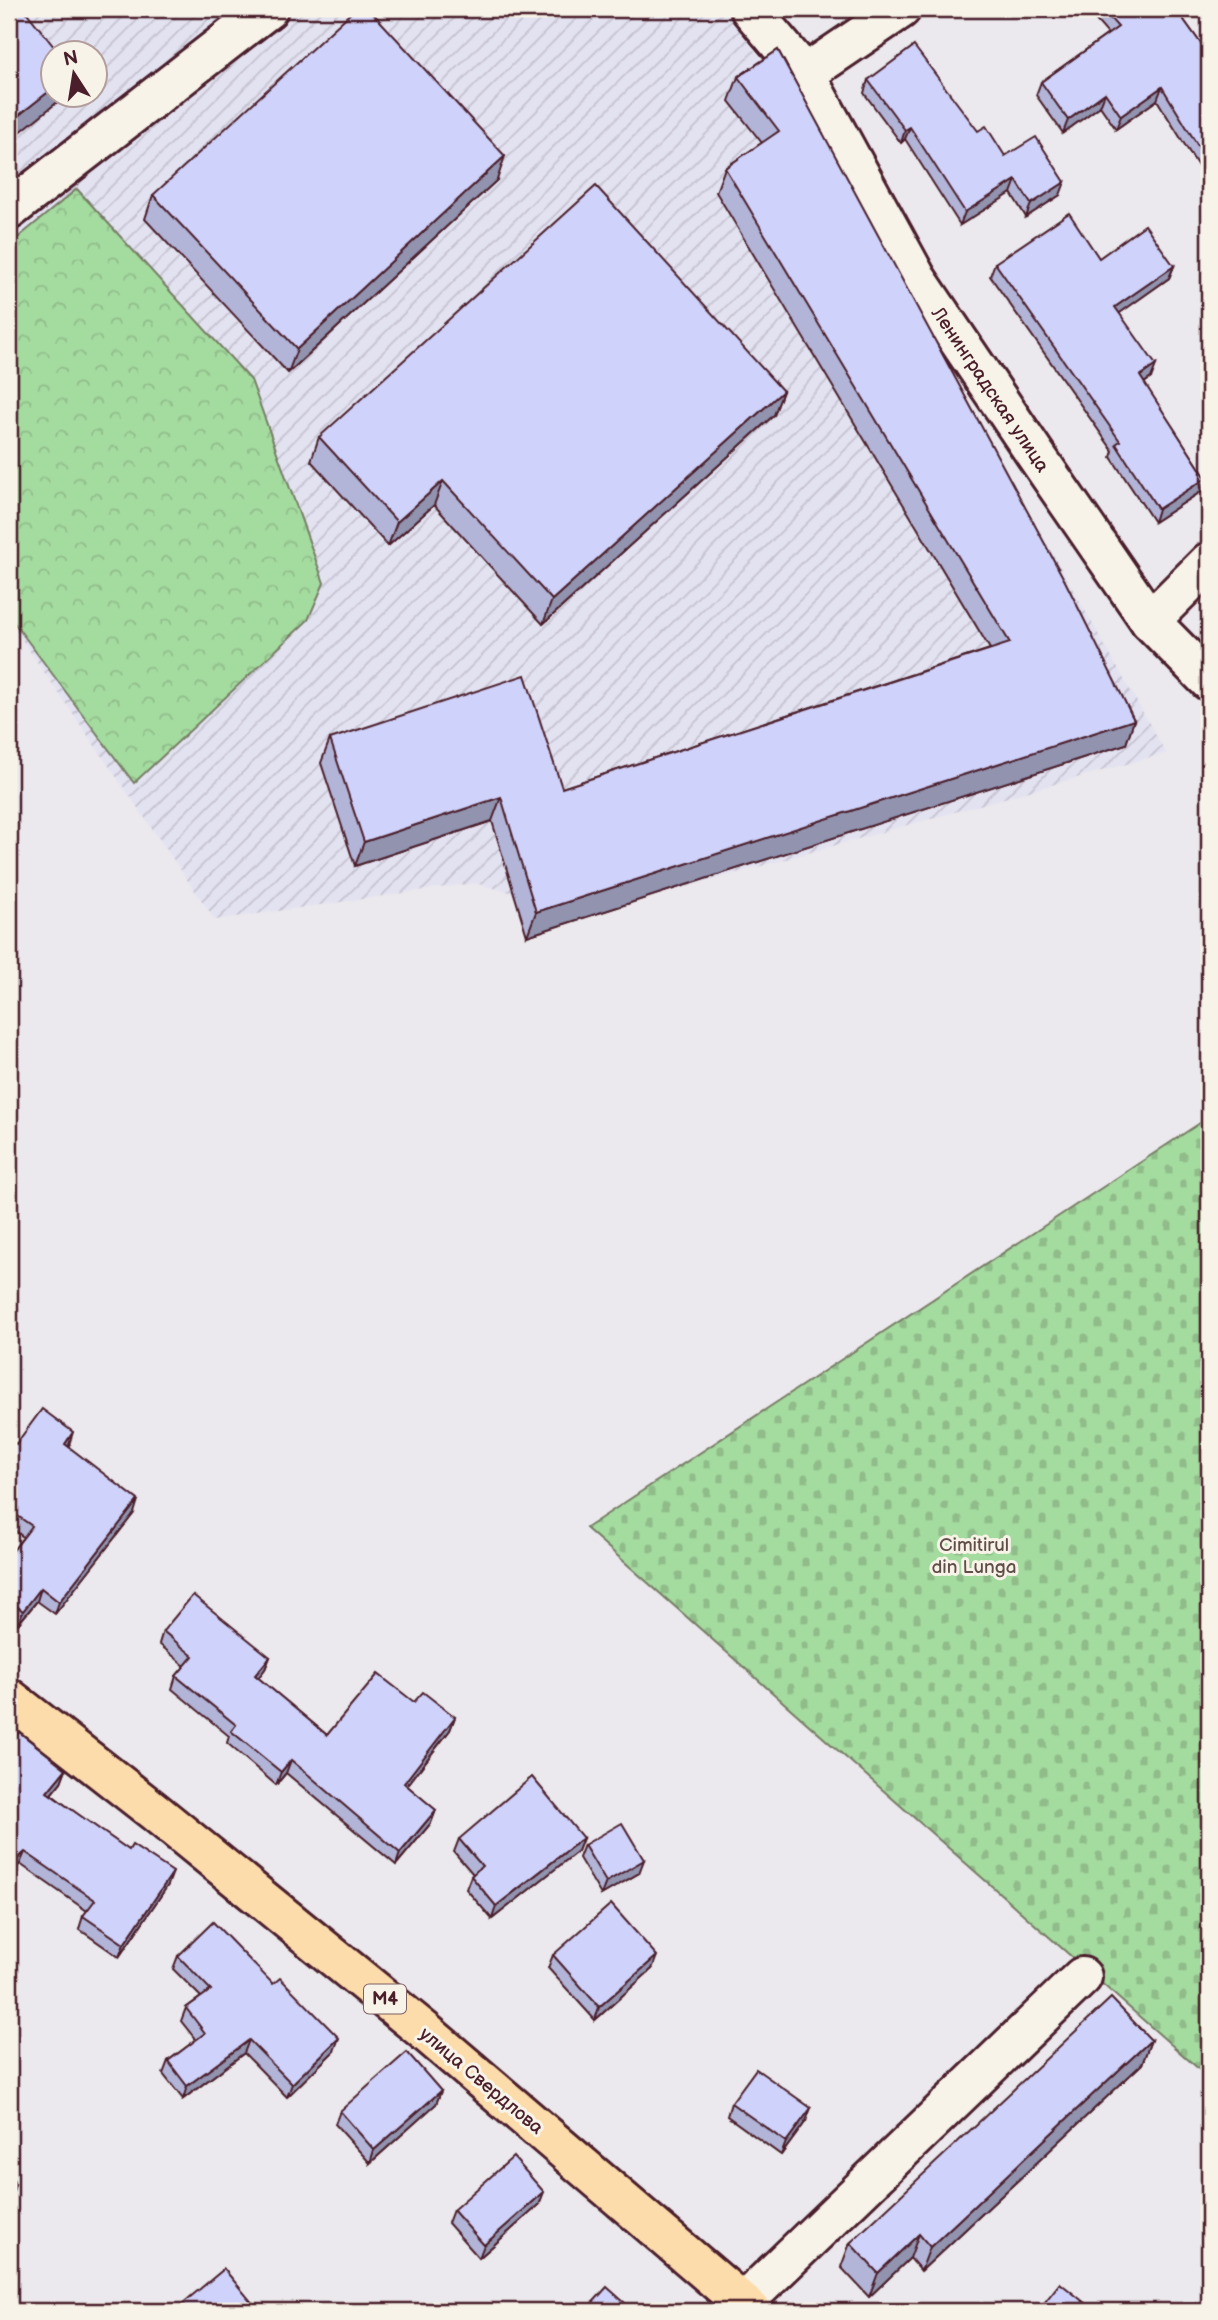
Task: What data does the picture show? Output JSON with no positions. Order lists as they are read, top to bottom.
{
  "streets": {
    "highway": ["M4", "улица Свердлова"],
    "street": ["Ленинградская улица"]
  },
  "parks": ["Cimitirul din Lunga"],
  "north": "top"
}
